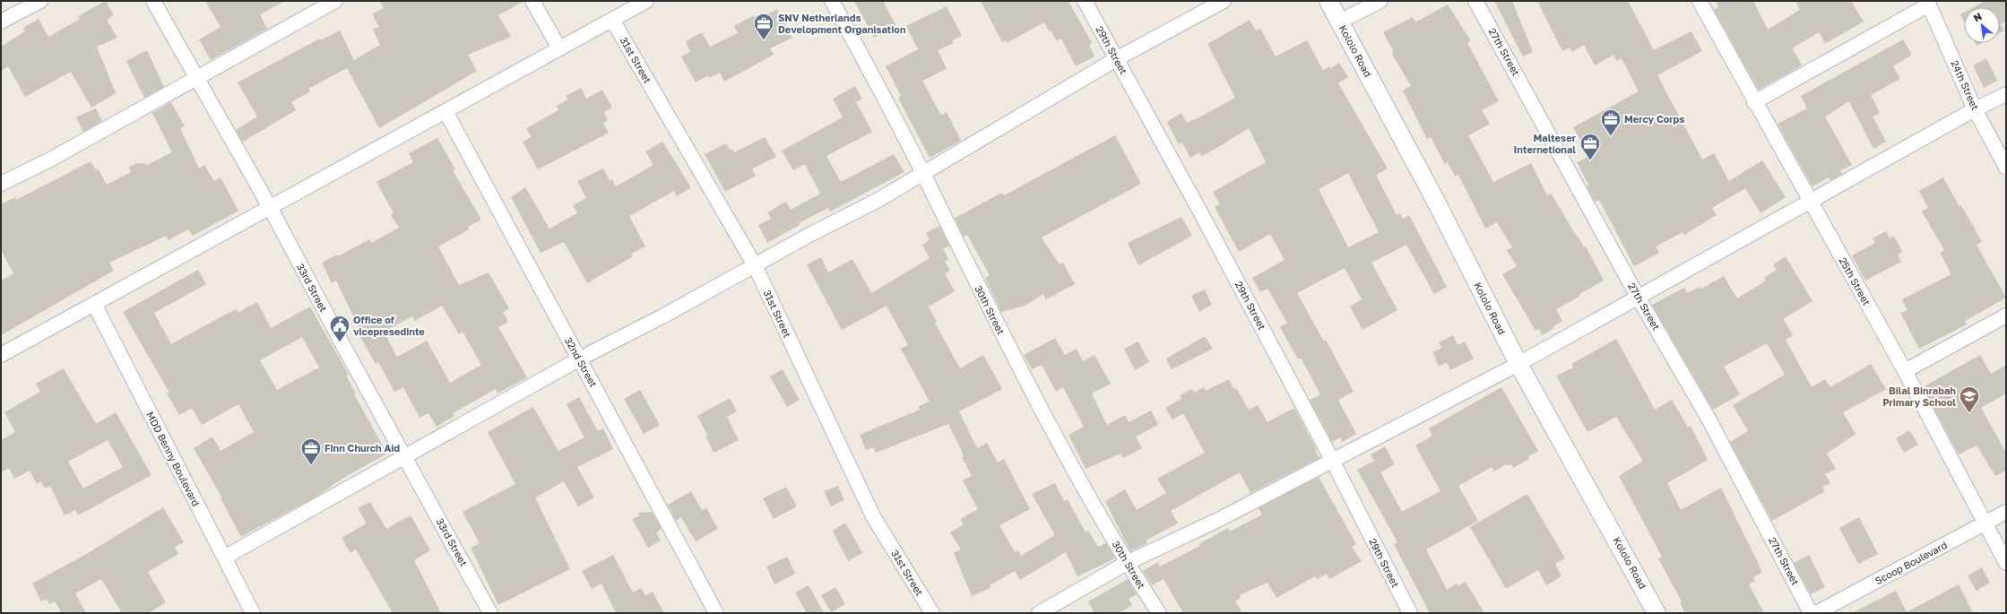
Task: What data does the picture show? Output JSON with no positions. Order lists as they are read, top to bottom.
{
  "streets": {
    "street": [
      "29th Street",
      "Kololo Road",
      "27th Street",
      "31st Street",
      "24th Street",
      "25th Street",
      "33rd Street",
      "30th Street",
      "32nd Street",
      "MDD Benny Boulevard",
      "Scoop Boulevard"
    ]
  },
  "crossings": [
    ["25th Street", "Scoop Boulevard"]
  ],
  "places": {
    "office": [
      "SNV Netherlands Development Organisation",
      "Mercy Corps",
      "Malteser Internetional",
      "Finn Church Aid"
    ],
    "public building": ["Office of vicepresedinte"],
    "school or university": ["Bilal Binrabah Primary School"]
  },
  "north": "top left"
}
